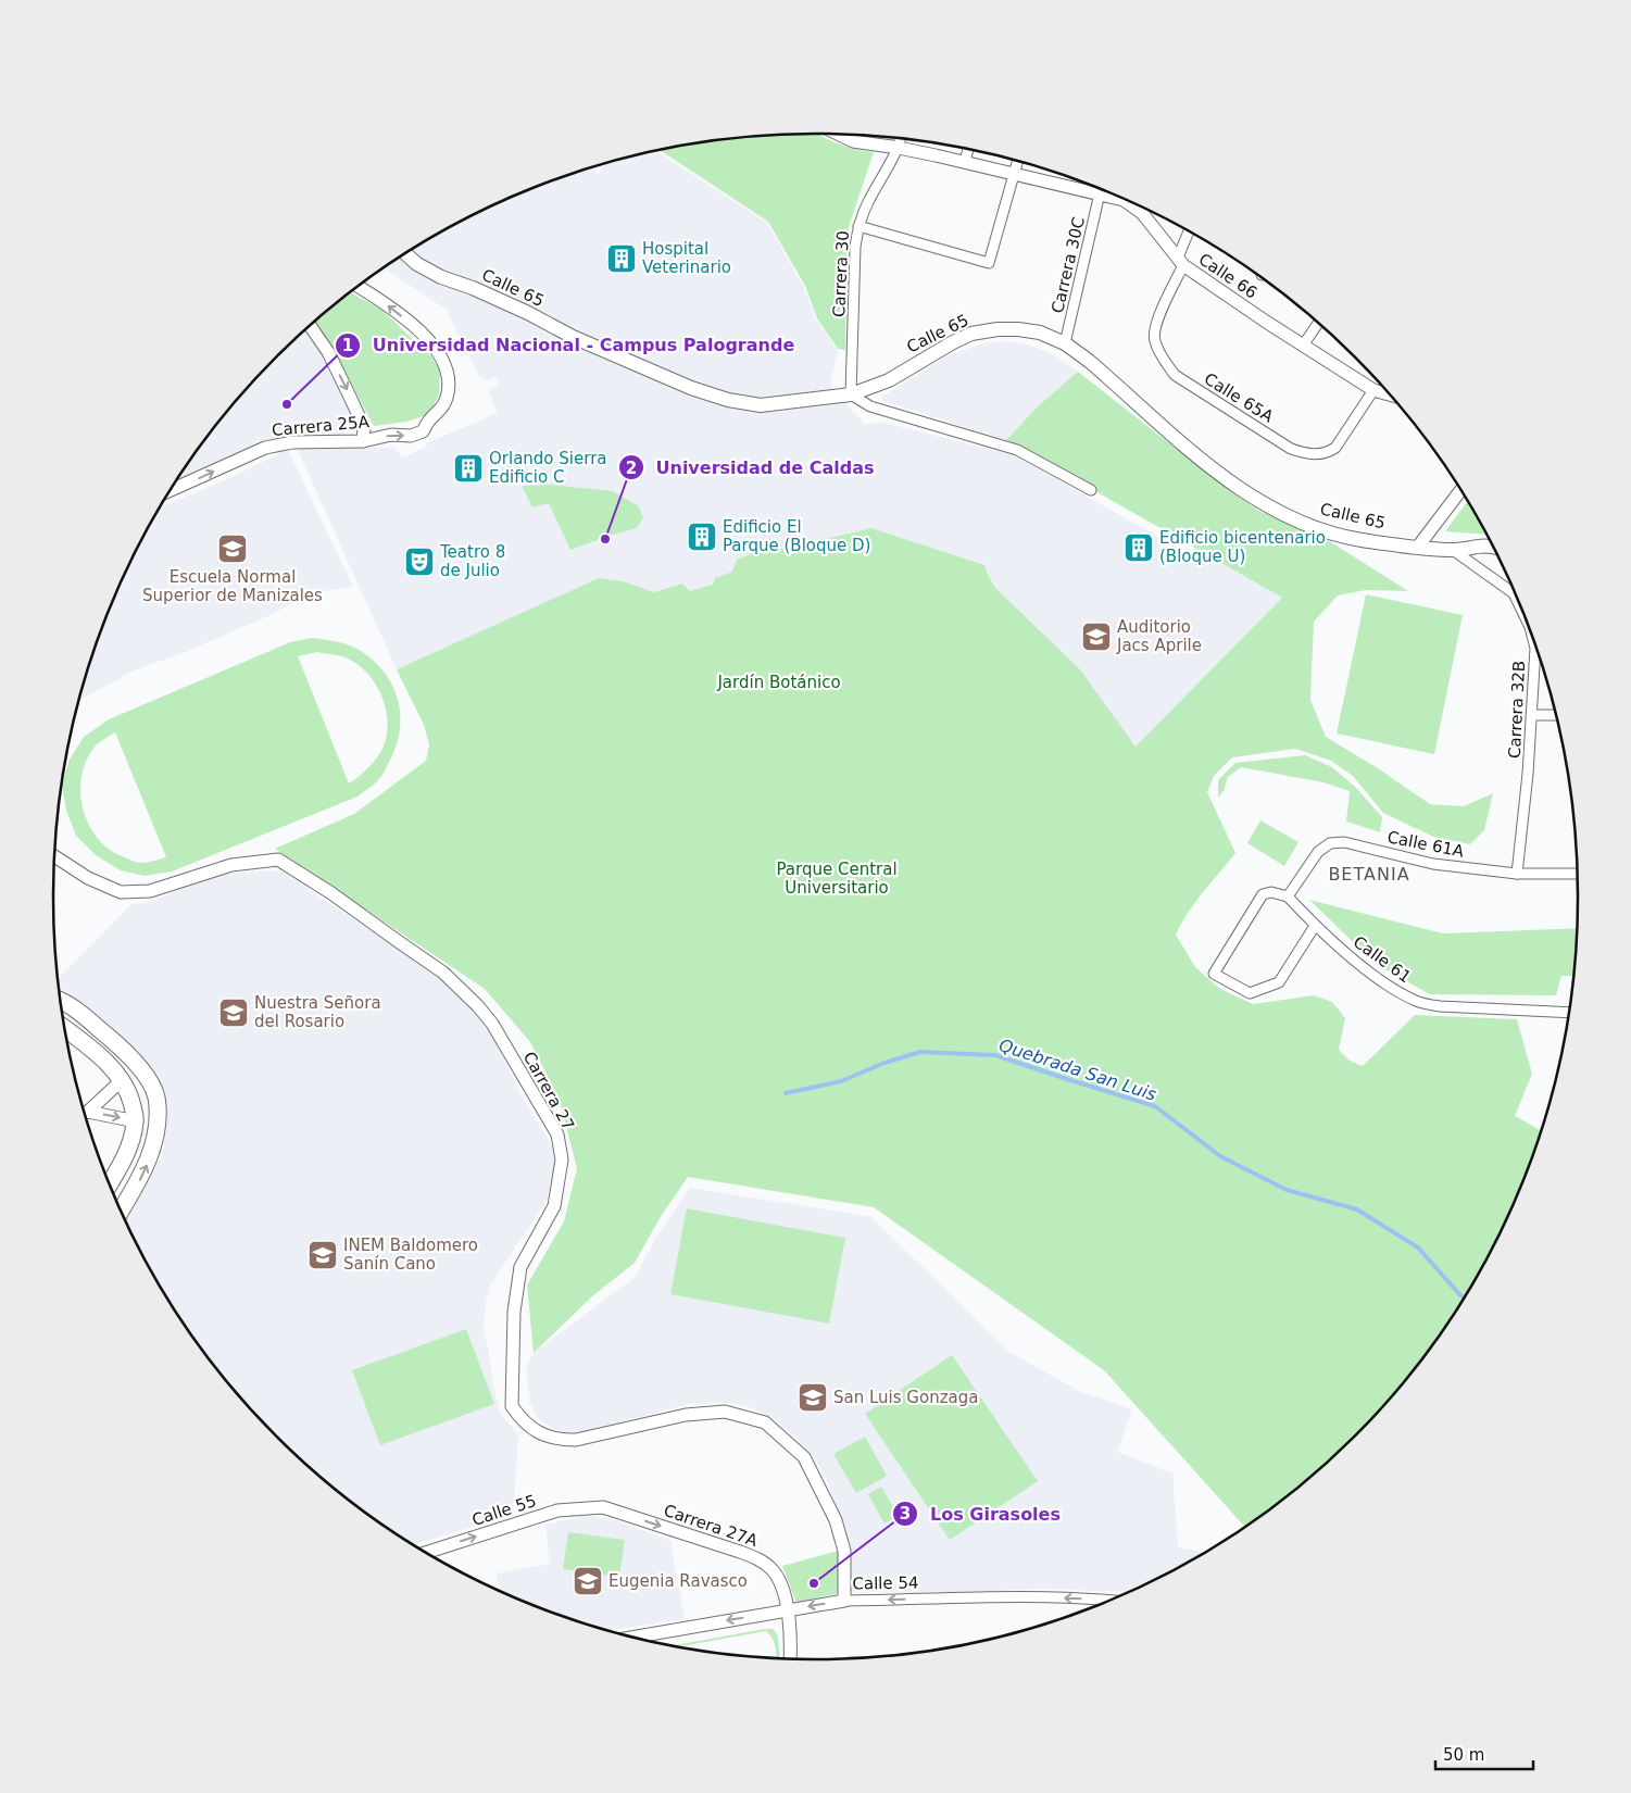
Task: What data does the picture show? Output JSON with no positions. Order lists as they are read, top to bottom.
{
  "streets": {
    "main road": ["Calle 65"],
    "street": [
      "Carrera 30C",
      "Carrera 30",
      "Calle 66",
      "Calle 65A",
      "Carrera 25A",
      "Carrera 32B",
      "Calle 61A",
      "Calle 61",
      "Carrera 27",
      "Calle 55",
      "Carrera 27A",
      "Calle 54"
    ]
  },
  "crossings": [
    ["Carrera 30C", "Calle 66"],
    ["Carrera 30C", "Calle 65"],
    ["Carrera 30", "Calle 66"],
    ["Carrera 30", "Calle 65"],
    ["Calle 66", "Calle 65A"],
    ["Calle 65", "Carrera 32B"],
    ["Carrera 32B", "Calle 61A"],
    ["Calle 61A", "Calle 61"],
    ["Carrera 27", "Calle 54"],
    ["Calle 55", "Carrera 27A"],
    ["Carrera 27A", "Calle 54"]
  ],
  "one_way": ["Calle 55", "Carrera 27A", "Calle 54"],
  "districts": ["BETANIA"],
  "water": ["Quebrada San Luis"],
  "parks": ["Jardín Botánico", "Parque Central Universitario"],
  "places": {
    "building": [
      "Hospital Veterinario",
      "Orlando Sierra Edificio C",
      "Edificio El Parque (Bloque D)",
      "Edificio bicentenario (Bloque U)"
    ],
    "other": ["Universidad Nacional - Campus Palogrande", "Universidad de Caldas", "Los Girasoles"],
    "school or university": [
      "Escuela Normal Superior de Manizales",
      "Auditorio Jacs Aprile",
      "Nuestra Señora del Rosario",
      "INEM Baldomero Sanín Cano",
      "San Luis Gonzaga",
      "Eugenia Ravasco"
    ],
    "theatre": ["Teatro 8 de Julio"]
  },
  "scale_bar": "50 m"
}
